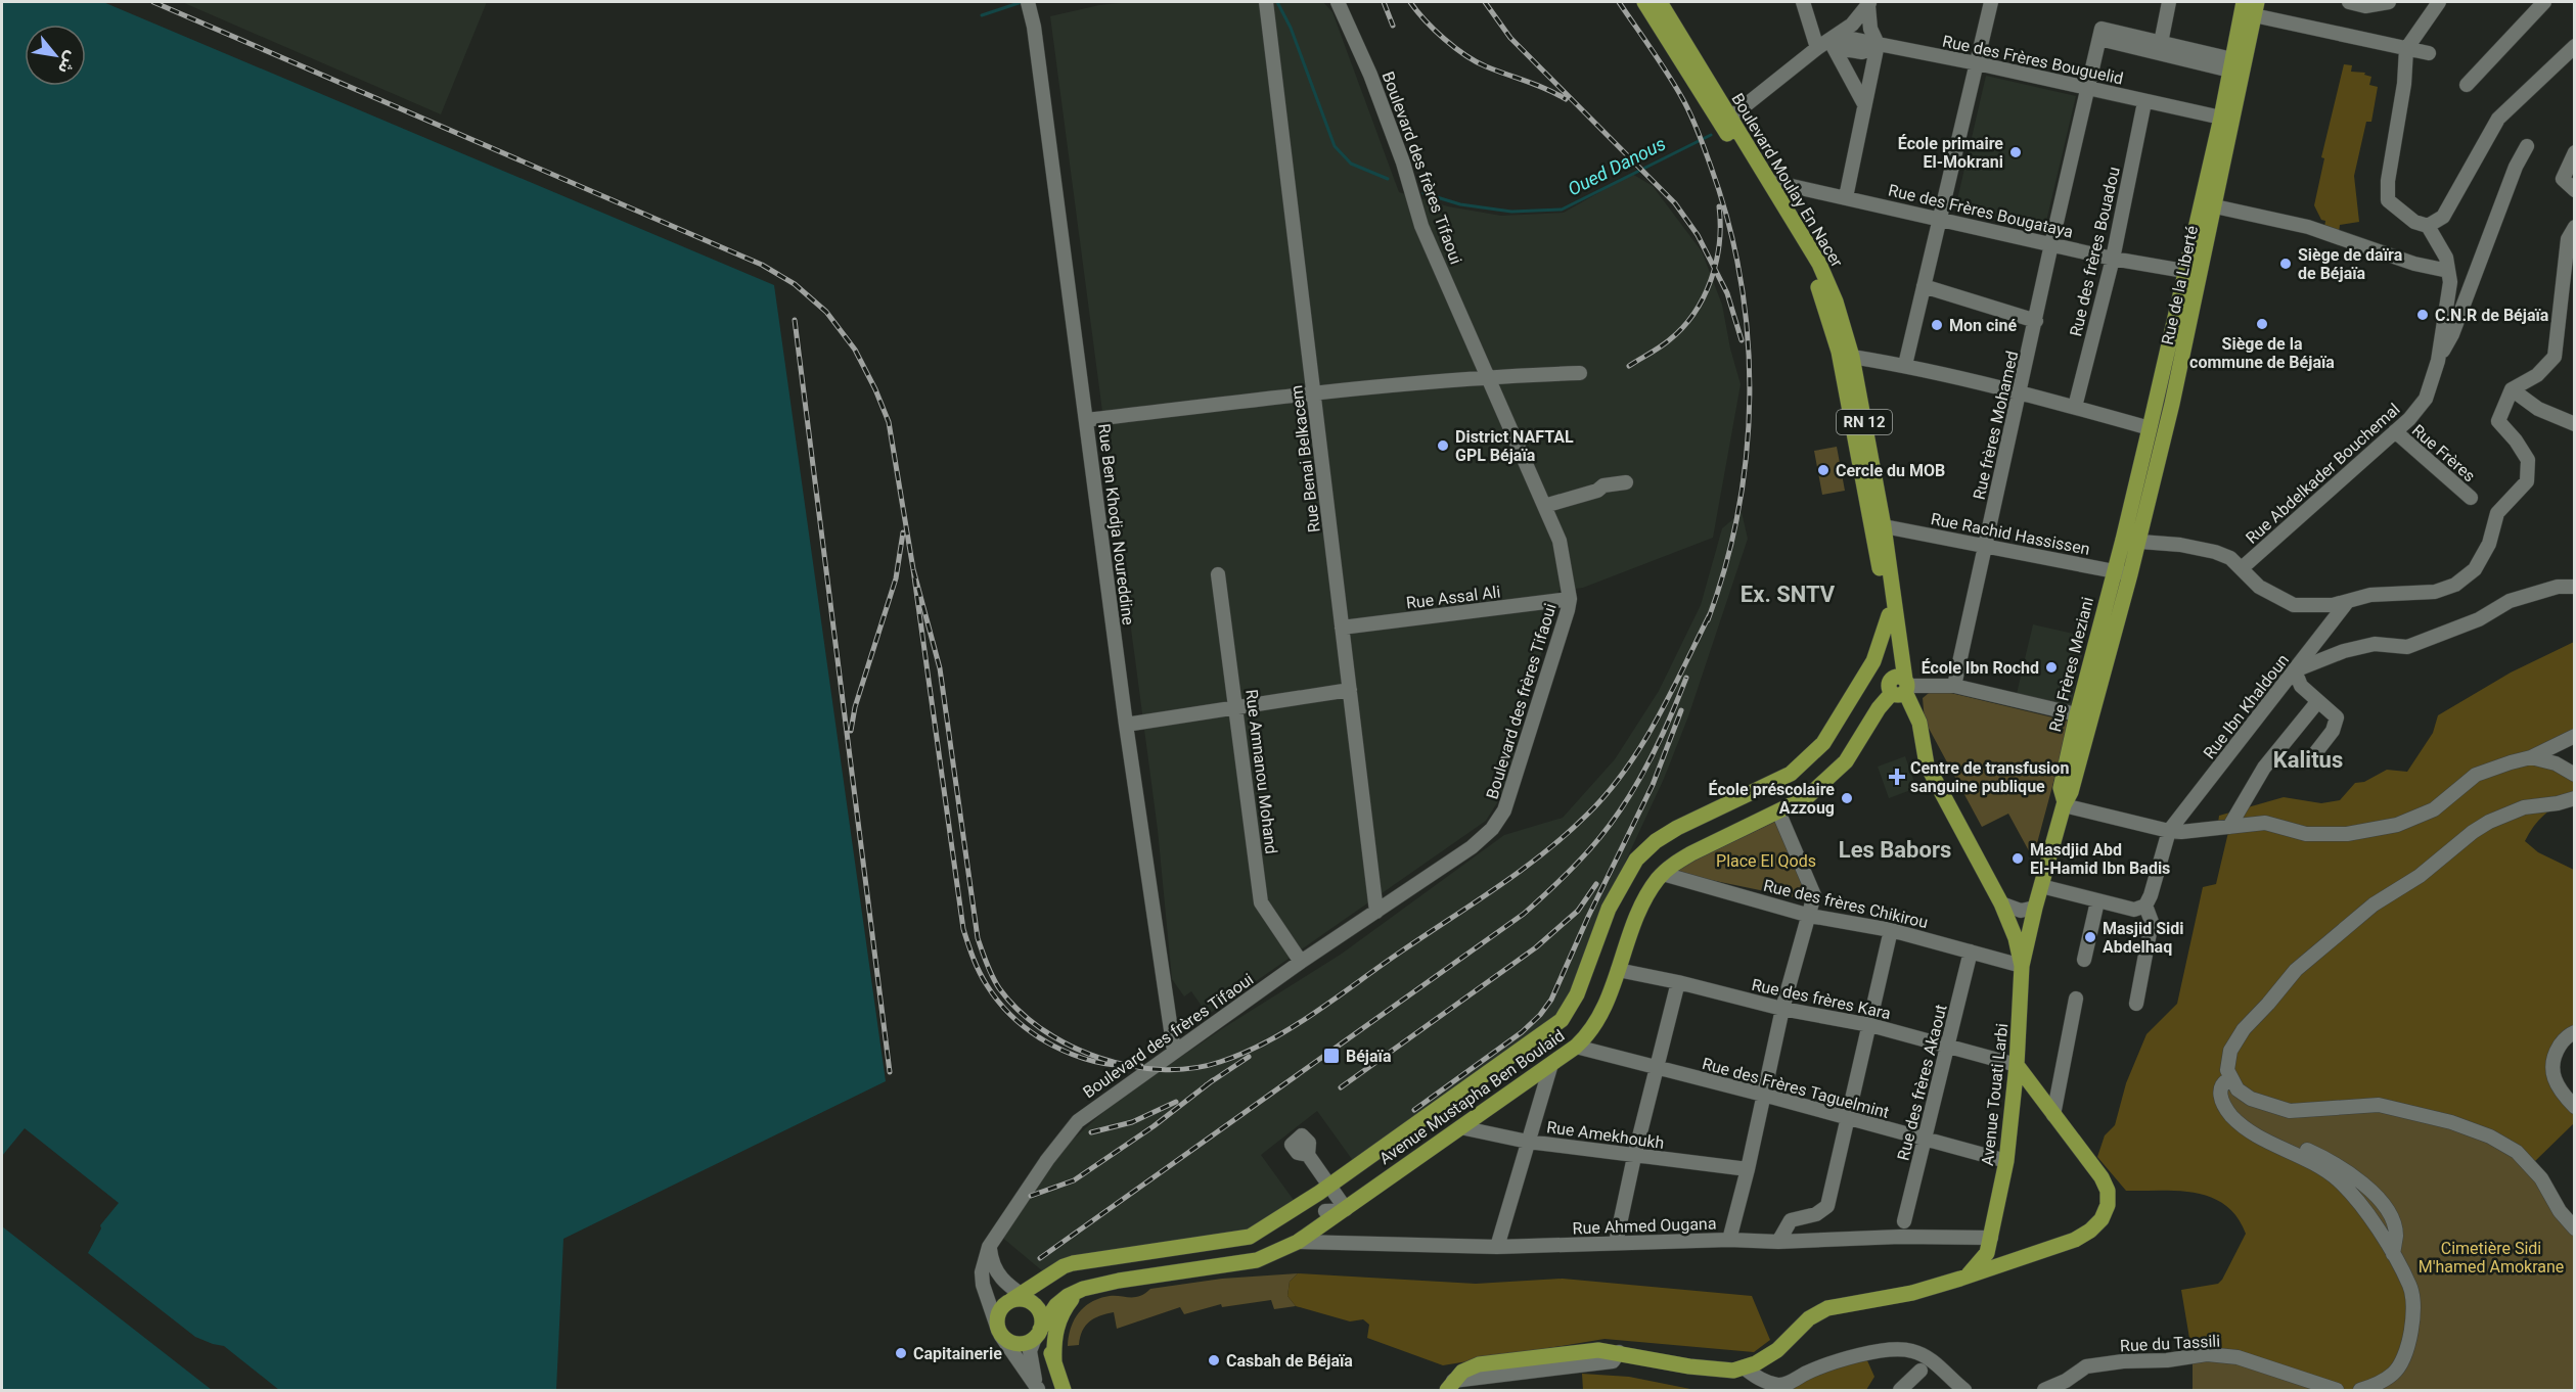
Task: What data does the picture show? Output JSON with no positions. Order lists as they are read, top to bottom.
{
  "streets": {
    "main road": [
      "Boulevard Moulay En Nacer",
      "Rue de la Liberté",
      "RN 12",
      "Rue Frères Meziani",
      "Avenue Touati Larbi",
      "Avenue Mustapha Ben Boulaid"
    ],
    "street": [
      "Rue des Frères Bouguelid",
      "Boulevard des frères Tifaoui",
      "Rue des Frères Bougataya",
      "Rue des frères Bouadou",
      "Rue frères Mohamed",
      "Rue Frères",
      "Rue Benai Belkacem",
      "Rue Abdelkader Bouchemal",
      "Rue Ben Khodja Noureddine",
      "Rue Rachid Hassissen",
      "Rue Assal Ali",
      "Rue Ibn Khaldoun",
      "Rue Amnanou Mohand",
      "Rue des frères Chikirou",
      "Rue des frères Kara",
      "Rue des frères Akaout",
      "Rue des Frères Taguelmint",
      "Rue Amekhoukh",
      "Rue Ahmed Ougana",
      "Rue du Tassili"
    ]
  },
  "crossings": [
    ["Rue des Frères Bouguelid", "Rue des frères Bouadou"],
    ["Rue des Frères Bouguelid", "Rue de la Liberté"],
    ["Rue des Frères Bouguelid", "Rue frères Mohamed"],
    ["Boulevard des frères Tifaoui", "Rue Benai Belkacem"],
    ["Boulevard des frères Tifaoui", "Rue Ben Khodja Noureddine"],
    ["Boulevard des frères Tifaoui", "Rue Assal Ali"],
    ["Boulevard des frères Tifaoui", "Rue Amnanou Mohand"],
    ["Boulevard Moulay En Nacer", "Rue des Frères Bougataya"],
    ["Boulevard Moulay En Nacer", "Rue Rachid Hassissen"],
    ["Boulevard Moulay En Nacer", "Avenue Touati Larbi"],
    ["Boulevard Moulay En Nacer", "Avenue Mustapha Ben Boulaid"],
    ["Rue des Frères Bougataya", "Rue des frères Bouadou"],
    ["Rue des Frères Bougataya", "Rue de la Liberté"],
    ["Rue des Frères Bougataya", "Rue frères Mohamed"],
    ["Rue de la Liberté", "Rue Rachid Hassissen"],
    ["Rue de la Liberté", "Rue Frères Meziani"],
    ["Rue frères Mohamed", "Rue Rachid Hassissen"],
    ["Rue Frères", "Rue Abdelkader Bouchemal"],
    ["Rue Benai Belkacem", "Rue Assal Ali"],
    ["Rue Rachid Hassissen", "Rue Frères Meziani"],
    ["Rue Frères Meziani", "Rue des frères Chikirou"],
    ["Rue Frères Meziani", "Avenue Touati Larbi"],
    ["Rue des frères Chikirou", "Rue des frères Akaout"],
    ["Rue des frères Chikirou", "Avenue Touati Larbi"],
    ["Rue des frères Chikirou", "Avenue Mustapha Ben Boulaid"],
    ["Rue des frères Kara", "Rue des frères Akaout"],
    ["Rue des frères Kara", "Avenue Touati Larbi"],
    ["Rue des frères Kara", "Avenue Mustapha Ben Boulaid"],
    ["Rue des frères Akaout", "Rue des Frères Taguelmint"],
    ["Rue des Frères Taguelmint", "Avenue Touati Larbi"],
    ["Rue des Frères Taguelmint", "Avenue Mustapha Ben Boulaid"],
    ["Avenue Touati Larbi", "Avenue Mustapha Ben Boulaid"],
    ["Avenue Touati Larbi", "Rue Ahmed Ougana"],
    ["Avenue Mustapha Ben Boulaid", "Rue Amekhoukh"],
    ["Avenue Mustapha Ben Boulaid", "Rue Ahmed Ougana"]
  ],
  "districts": ["Ex. SNTV", "Kalitus", "Les Babors"],
  "water": ["Oued Danous"],
  "parks": ["Place El Qods", "Cimetière Sidi M'hamed Amokrane"],
  "places": {
    "other": [
      "École primaire El-Mokrani",
      "Siège de daïra de Béjaïa",
      "C.N.R de Béjaïa",
      "Siège de la commune de Béjaïa",
      "Mon ciné",
      "District NAFTAL GPL Béjaïa",
      "Cercle du MOB",
      "École Ibn Rochd",
      "École préscolaire Azzoug",
      "Masdjid Abd El-Hamid Ibn Badis",
      "Masjid Sidi Abdelhaq",
      "Capitainerie",
      "Casbah de Béjaïa"
    ],
    "health": ["Centre de transfusion sanguine publique"],
    "transit": ["Béjaïa"]
  },
  "north": "bottom right"
}
